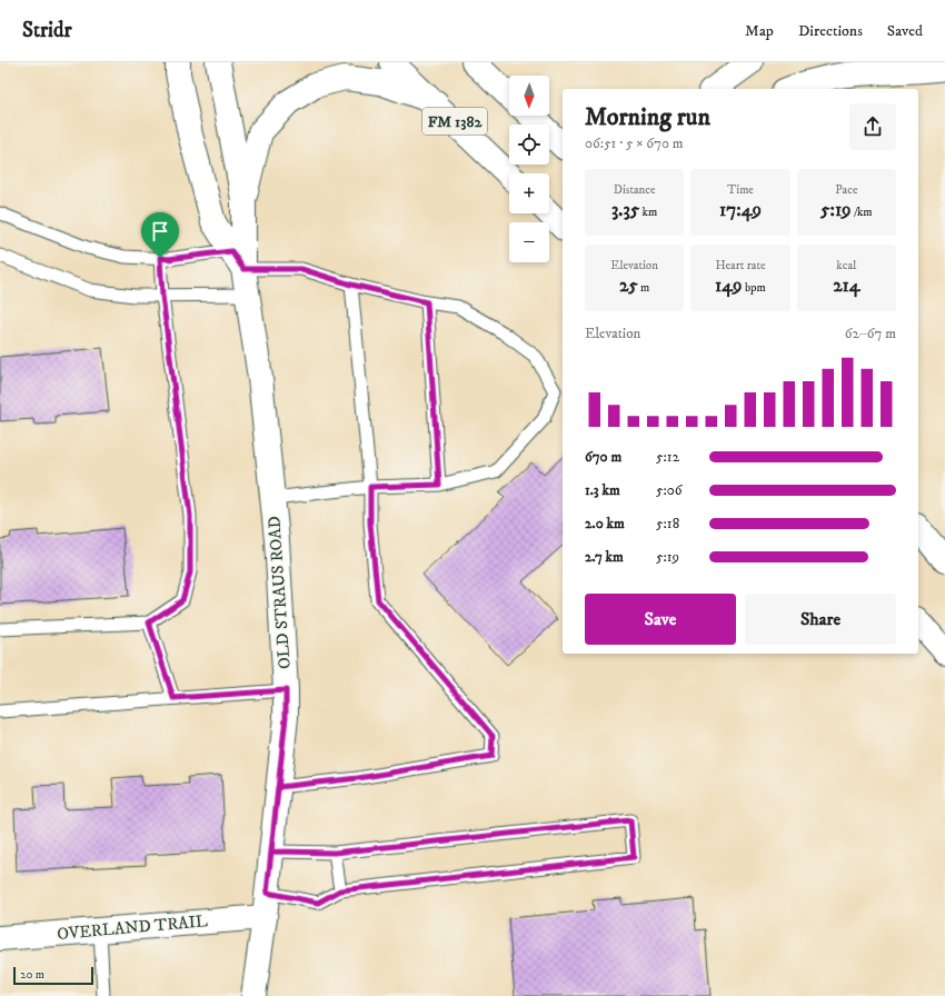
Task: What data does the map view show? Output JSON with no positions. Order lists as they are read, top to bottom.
{
  "streets": {
    "street": ["FM 1382", "OLD STRAUS ROAD", "OVERLAND TRAIL"]
  },
  "crossings": [
    ["OLD STRAUS ROAD", "OVERLAND TRAIL"]
  ],
  "scale_bar": "20 m",
  "north": "bottom",
  "page": {
    "header": "Stridr",
    "nav": ["Map", "Directions", "Saved"],
    "map_buttons": ["+", "−"],
    "heading": ["Morning run", "06:51 · 5 × 670 m"],
    "stats": [
      ["Distance", "3.35 km"],
      ["Time", "17:49"],
      ["Pace", "5:19 /km"],
      ["Elevation", "25 m"],
      ["Heart rate", "149 bpm"],
      ["kcal", "214"]
    ],
    "chart": ["Elevation", "62–67 m"],
    "list": [
      {
        "name": "670 m",
        "note": "5:12"
      },
      {
        "name": "1.3 km",
        "note": "5:06"
      },
      {
        "name": "2.0 km",
        "note": "5:18"
      },
      {
        "name": "2.7 km",
        "note": "5:19"
      }
    ],
    "buttons": ["Save", "Share"],
    "scale": "20 m"
  }
}
